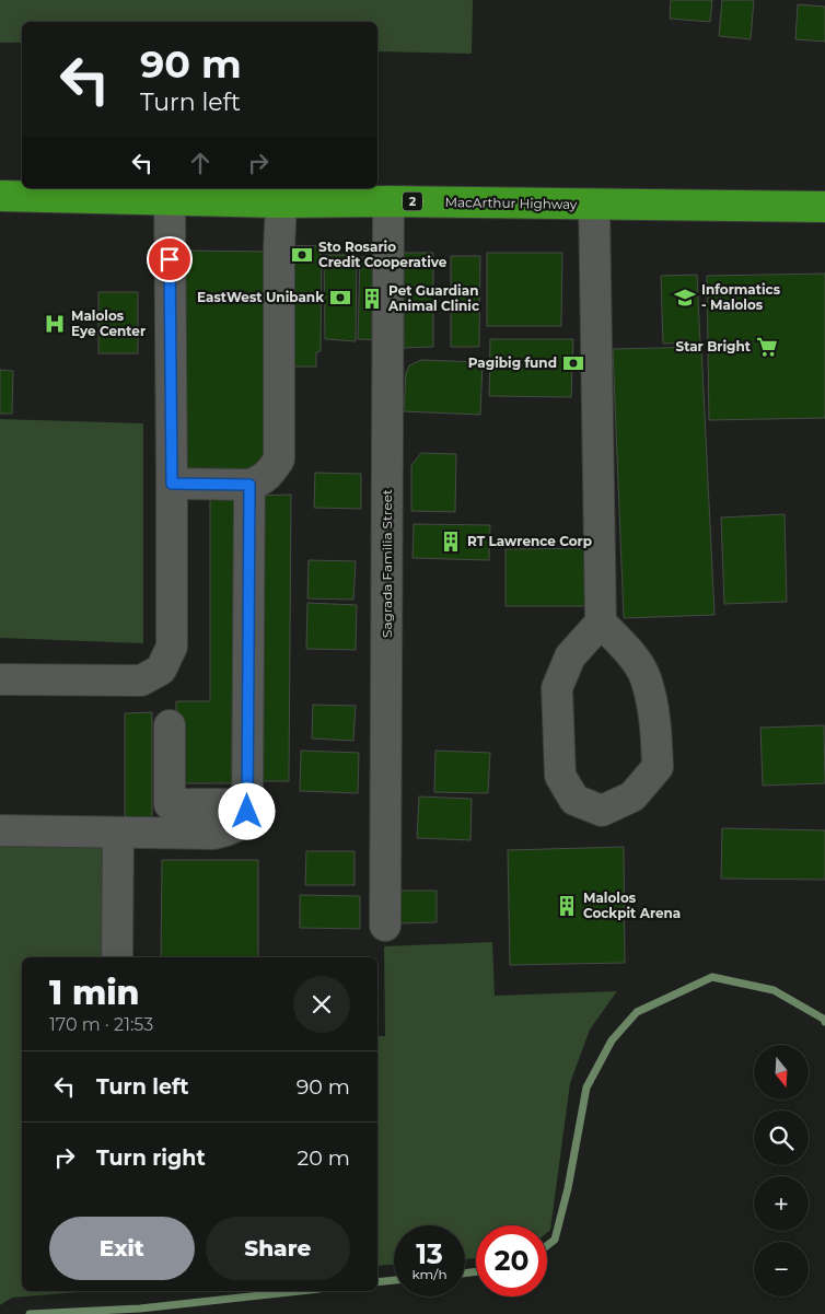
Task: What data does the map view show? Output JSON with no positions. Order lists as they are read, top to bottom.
{
  "streets": {
    "highway": ["2", "MacArthur Highway"],
    "street": ["Sagrada Familia Street"]
  },
  "crossings": [
    ["MacArthur Highway", "Sagrada Familia Street"]
  ],
  "places": {
    "bank": ["Sto Rosario Credit Cooperative", "EastWest Unibank", "Pagibig fund"],
    "school or university": ["Informatics - Malolos"],
    "building": ["Pet Guardian Animal Clinic", "RT Lawrence Corp", "Malolos Cockpit Arena"],
    "hospital": ["Malolos Eye Center"],
    "supermarket": ["Star Bright"]
  },
  "north": "bottom",
  "page": {
    "turn": ["90 m", "Turn left"],
    "heading": ["1 min", "170 m · 21:53"],
    "map_buttons": ["+", "−"],
    "list": [
      {
        "name": "Turn left",
        "value": "90 m"
      },
      {
        "name": "Turn right",
        "value": "20 m"
      }
    ],
    "buttons": ["Exit", "Share"],
    "speed": "13 km/h",
    "limit": "20"
  }
}
